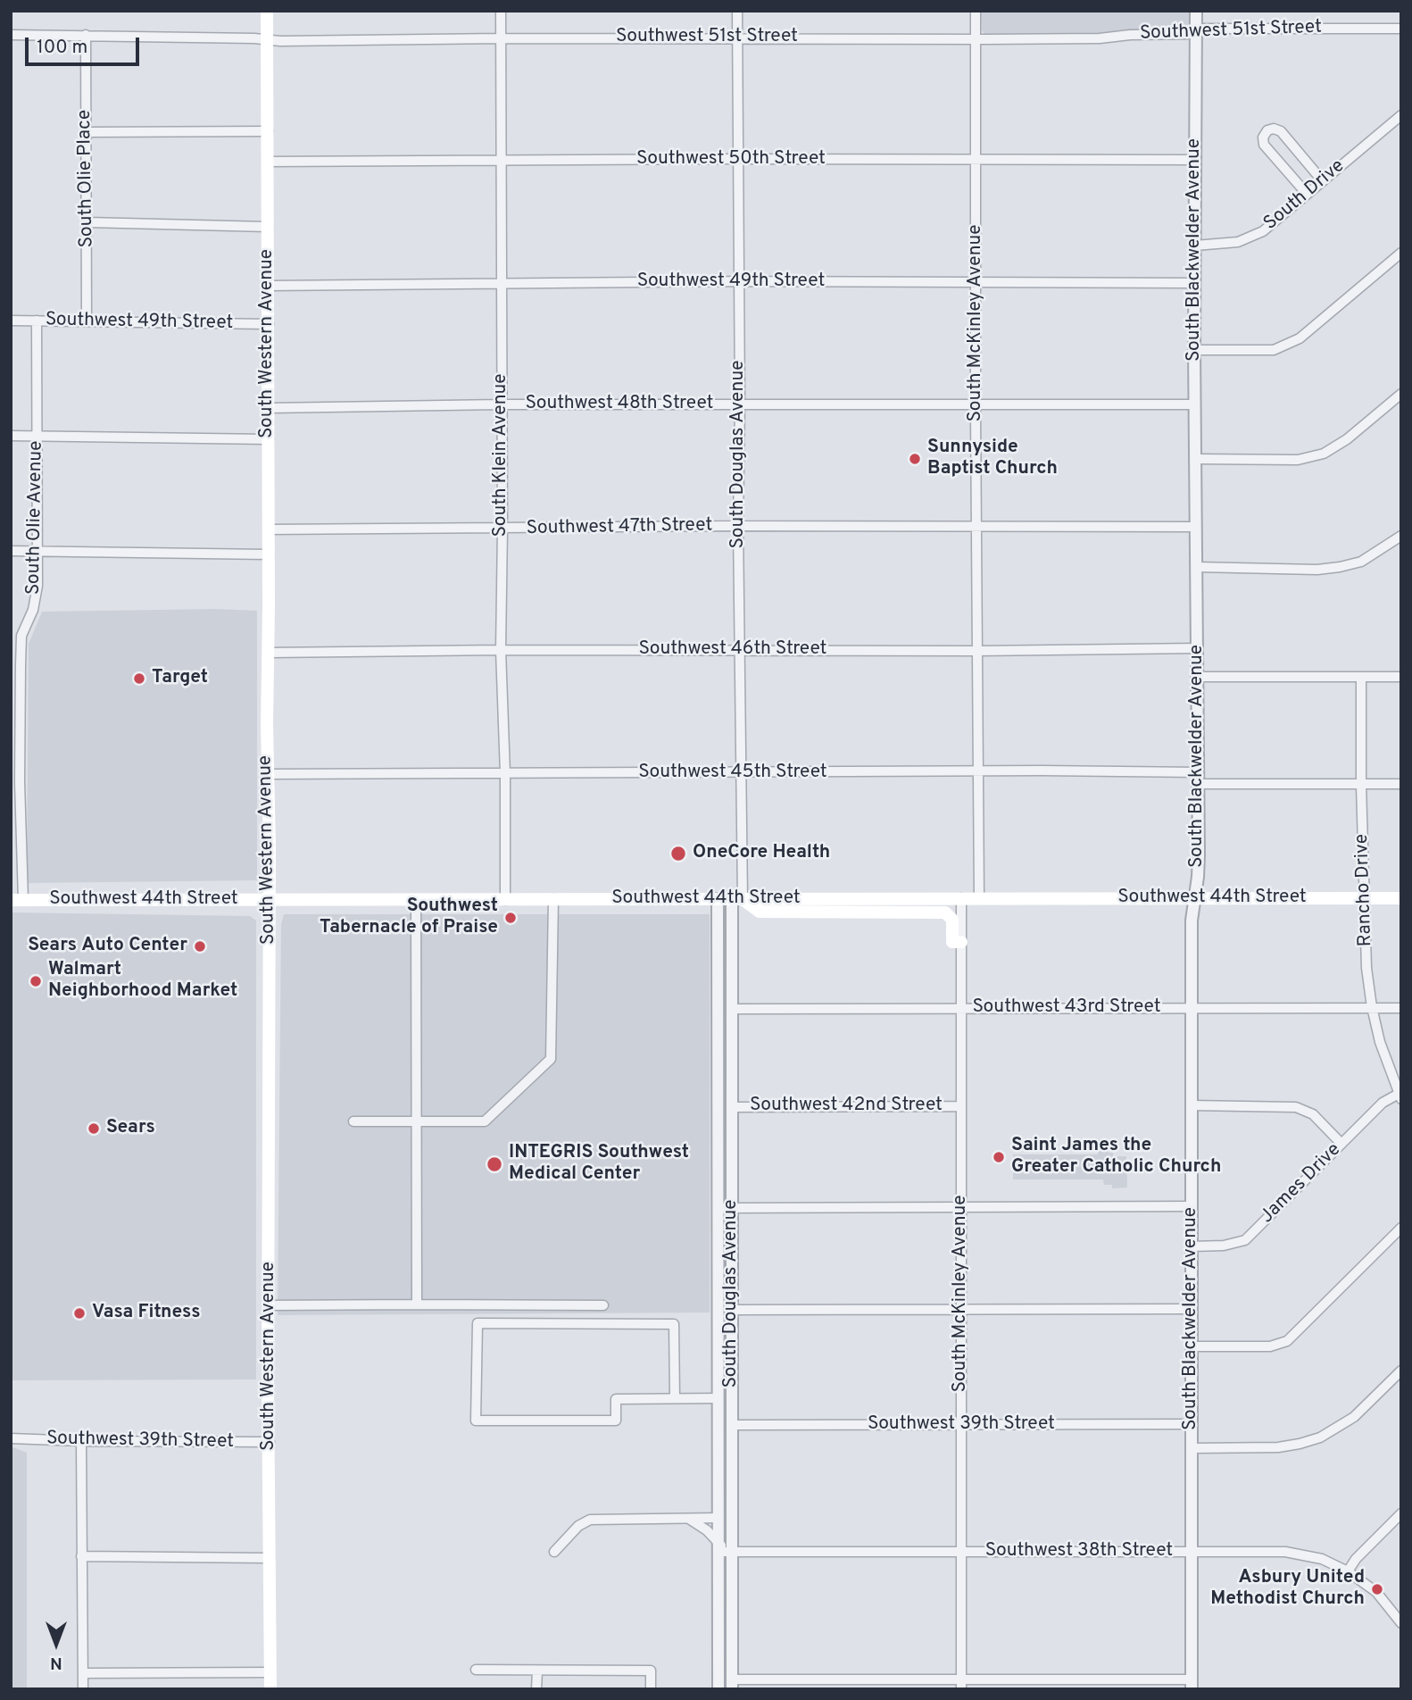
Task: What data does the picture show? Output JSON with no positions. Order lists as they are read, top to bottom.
{
  "streets": {
    "main road": ["South Western Avenue", "Southwest 44th Street"],
    "street": [
      "Southwest 51st Street",
      "Southwest 50th Street",
      "South Olie Place",
      "South Drive",
      "South Blackwelder Avenue",
      "Southwest 49th Street",
      "South McKinley Avenue",
      "Southwest 48th Street",
      "South Douglas Avenue",
      "South Klein Avenue",
      "South Olie Avenue",
      "Southwest 47th Street",
      "Southwest 46th Street",
      "Southwest 45th Street",
      "Rancho Drive",
      "Southwest 43rd Street",
      "Southwest 42nd Street",
      "James Drive",
      "Southwest 39th Street",
      "Southwest 38th Street"
    ]
  },
  "crossings": [
    ["Southwest 51st Street", "South Olie Place"],
    ["Southwest 51st Street", "South Blackwelder Avenue"],
    ["Southwest 51st Street", "South McKinley Avenue"],
    ["Southwest 51st Street", "South Western Avenue"],
    ["Southwest 51st Street", "South Douglas Avenue"],
    ["Southwest 51st Street", "South Klein Avenue"],
    ["Southwest 50th Street", "South Blackwelder Avenue"],
    ["Southwest 50th Street", "South McKinley Avenue"],
    ["Southwest 50th Street", "South Western Avenue"],
    ["Southwest 50th Street", "South Douglas Avenue"],
    ["Southwest 50th Street", "South Klein Avenue"],
    ["South Olie Place", "Southwest 49th Street"],
    ["South Drive", "South Blackwelder Avenue"],
    ["South Blackwelder Avenue", "Southwest 49th Street"],
    ["South Blackwelder Avenue", "Southwest 48th Street"],
    ["South Blackwelder Avenue", "Southwest 47th Street"],
    ["South Blackwelder Avenue", "Southwest 46th Street"],
    ["South Blackwelder Avenue", "Southwest 45th Street"],
    ["South Blackwelder Avenue", "Southwest 44th Street"],
    ["South Blackwelder Avenue", "Southwest 43rd Street"],
    ["South Blackwelder Avenue", "James Drive"],
    ["South Blackwelder Avenue", "Southwest 39th Street"],
    ["South Blackwelder Avenue", "Southwest 38th Street"],
    ["Southwest 49th Street", "South McKinley Avenue"],
    ["Southwest 49th Street", "South Western Avenue"],
    ["Southwest 49th Street", "South Douglas Avenue"],
    ["Southwest 49th Street", "South Klein Avenue"],
    ["Southwest 49th Street", "South Olie Avenue"],
    ["South McKinley Avenue", "Southwest 48th Street"],
    ["South McKinley Avenue", "Southwest 47th Street"],
    ["South McKinley Avenue", "Southwest 46th Street"],
    ["South McKinley Avenue", "Southwest 45th Street"],
    ["South McKinley Avenue", "Southwest 44th Street"],
    ["South McKinley Avenue", "Southwest 43rd Street"],
    ["South McKinley Avenue", "Southwest 42nd Street"],
    ["South McKinley Avenue", "Southwest 39th Street"],
    ["South McKinley Avenue", "Southwest 38th Street"],
    ["South Western Avenue", "Southwest 48th Street"],
    ["South Western Avenue", "Southwest 47th Street"],
    ["South Western Avenue", "Southwest 46th Street"],
    ["South Western Avenue", "Southwest 45th Street"],
    ["South Western Avenue", "Southwest 44th Street"],
    ["South Western Avenue", "Southwest 39th Street"],
    ["Southwest 48th Street", "South Douglas Avenue"],
    ["Southwest 48th Street", "South Klein Avenue"],
    ["South Douglas Avenue", "Southwest 47th Street"],
    ["South Douglas Avenue", "Southwest 46th Street"],
    ["South Douglas Avenue", "Southwest 45th Street"],
    ["South Douglas Avenue", "Southwest 44th Street"],
    ["South Douglas Avenue", "Southwest 43rd Street"],
    ["South Douglas Avenue", "Southwest 42nd Street"],
    ["South Douglas Avenue", "Southwest 39th Street"],
    ["South Douglas Avenue", "Southwest 38th Street"],
    ["South Klein Avenue", "Southwest 47th Street"],
    ["South Klein Avenue", "Southwest 46th Street"],
    ["South Klein Avenue", "Southwest 45th Street"],
    ["South Klein Avenue", "Southwest 44th Street"],
    ["South Olie Avenue", "Southwest 44th Street"],
    ["Southwest 45th Street", "Rancho Drive"],
    ["Rancho Drive", "Southwest 44th Street"],
    ["Rancho Drive", "Southwest 43rd Street"],
    ["Rancho Drive", "James Drive"]
  ],
  "places": [
    "Sunnyside Baptist Church",
    "Target",
    "OneCore Health",
    "Southwest Tabernacle of Praise",
    "Sears Auto Center",
    "Walmart Neighborhood Market",
    "Sears",
    "Saint James the Greater Catholic Church",
    "INTEGRIS Southwest Medical Center",
    "Vasa Fitness",
    "Asbury United Methodist Church"
  ],
  "scale_bar": "100 m",
  "north": "bottom"
}
